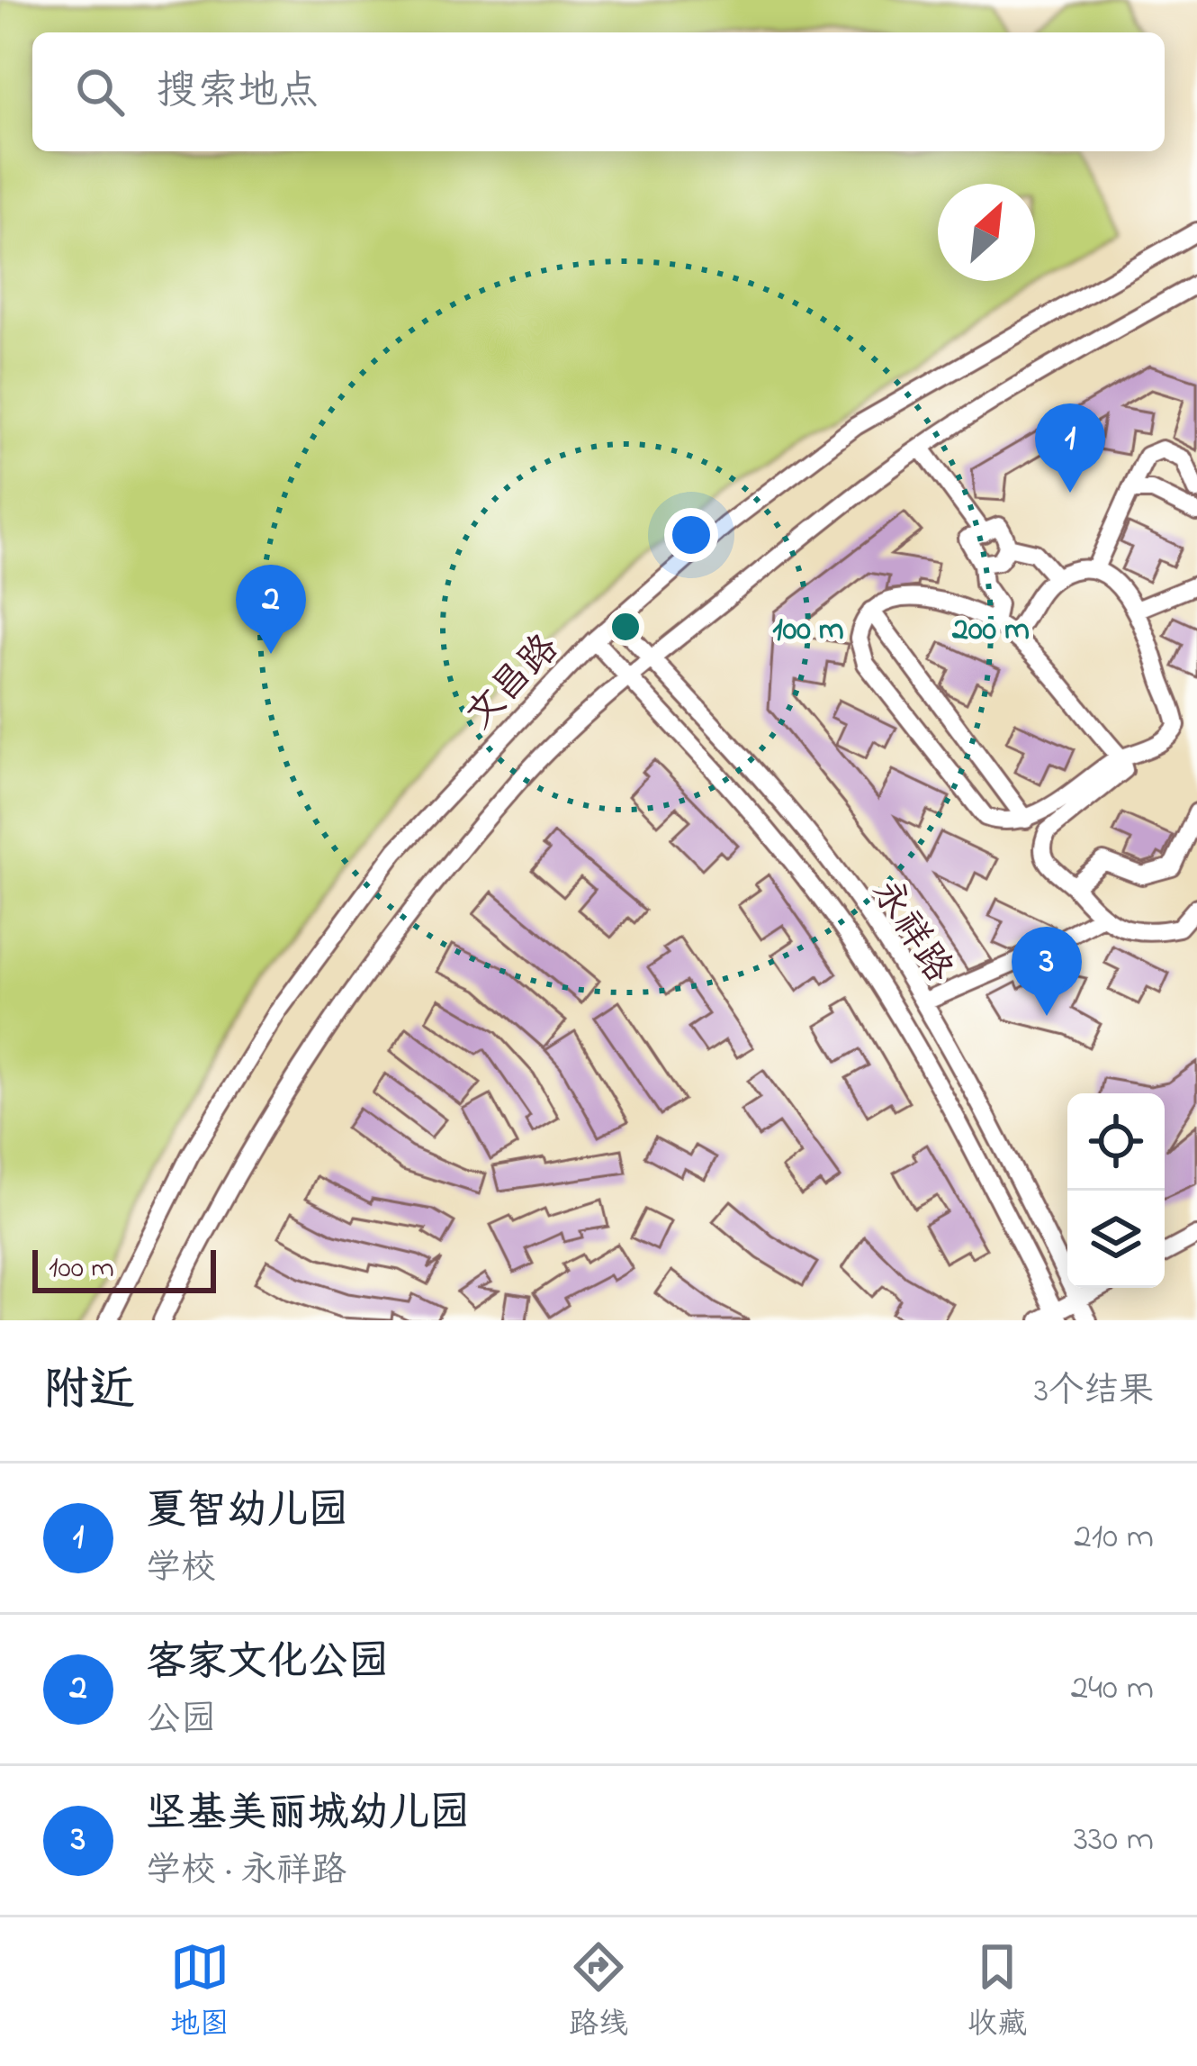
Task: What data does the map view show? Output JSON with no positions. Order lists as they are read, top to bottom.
{
  "streets": {
    "street": ["文昌路", "永祥路"]
  },
  "crossings": [
    ["文昌路", "永祥路"]
  ],
  "scale_bar": "100 m",
  "north": "top right",
  "page": {
    "search": "搜索地点",
    "pins": ["1", "2", "3"],
    "scale": "100 m",
    "heading": ["附近", "3个结果"],
    "list": [
      {
        "mark": "1",
        "name": "夏智幼儿园",
        "note": "学校",
        "value": "210 m"
      },
      {
        "mark": "2",
        "name": "客家文化公园",
        "note": "公园",
        "value": "240 m"
      },
      {
        "mark": "3",
        "name": "坚基美丽城幼儿园",
        "note": "学校 · 永祥路",
        "value": "330 m"
      }
    ],
    "nav": ["地图", "路线", "收藏"]
  },
  "rings": ["100 m", "200 m"]
}
